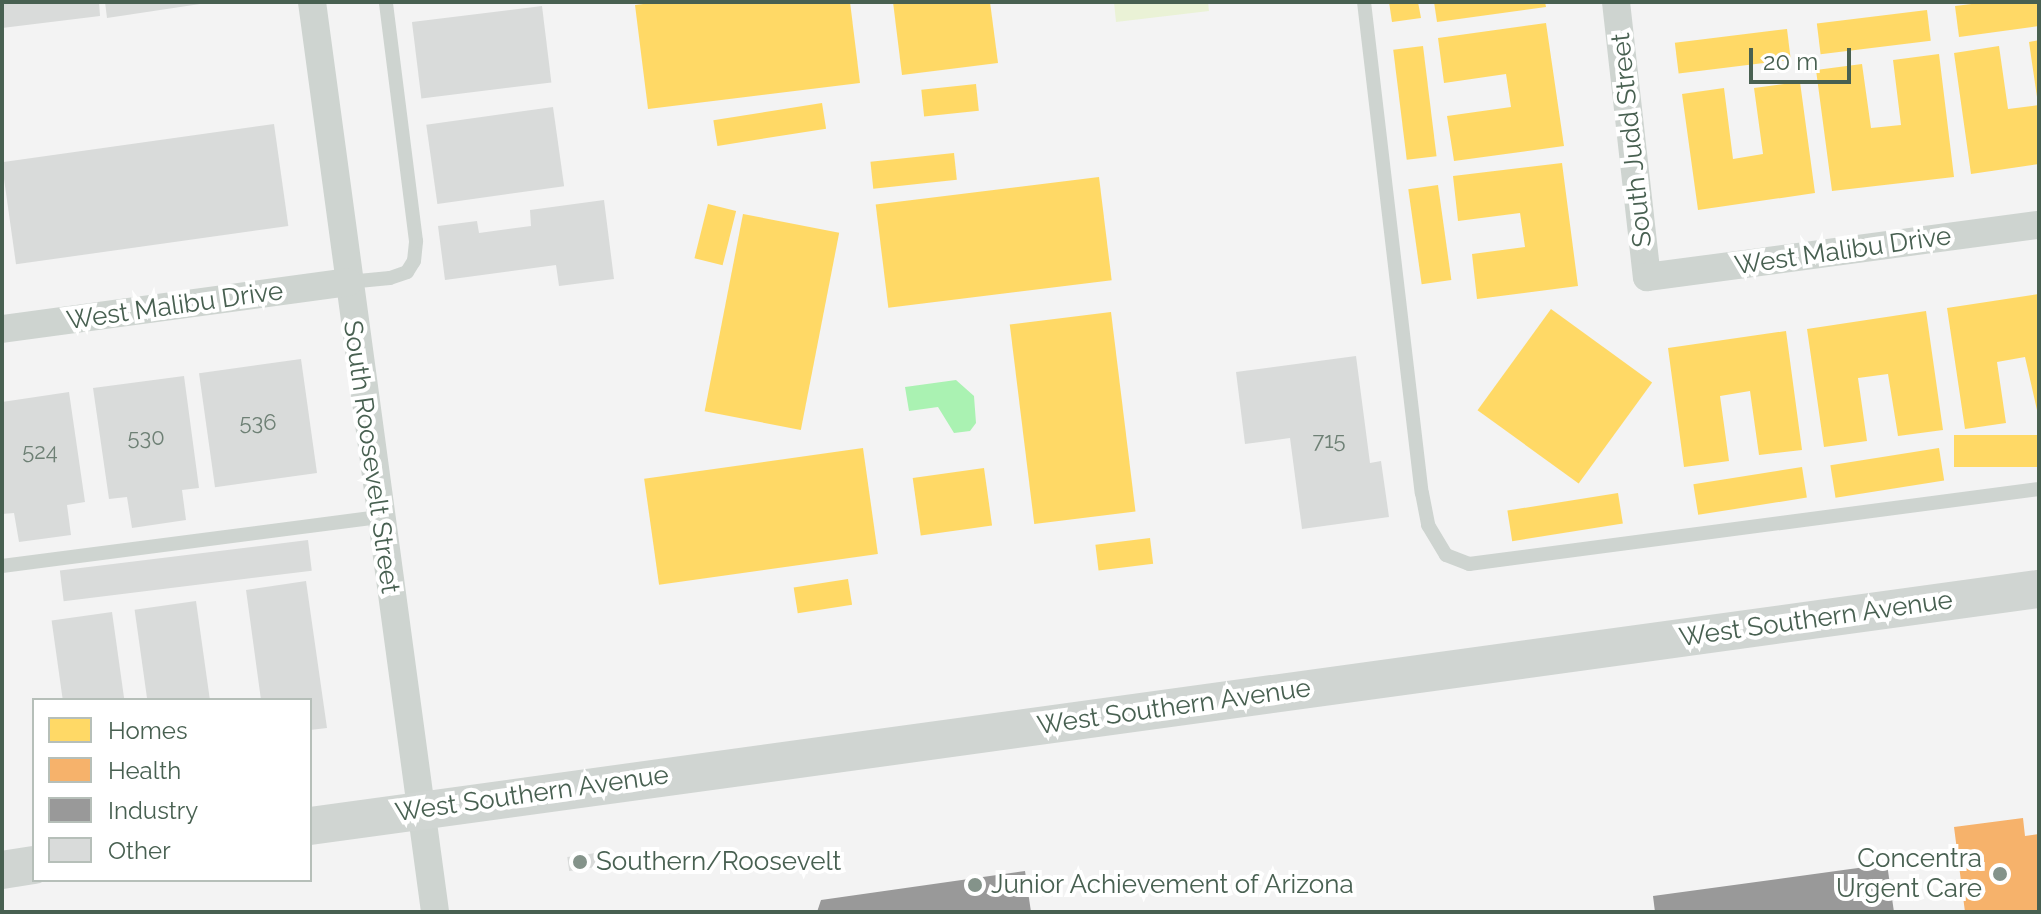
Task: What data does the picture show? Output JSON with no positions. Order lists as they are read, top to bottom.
{
  "streets": {
    "main road": ["West Southern Avenue"],
    "street": ["South Judd Street", "West Malibu Drive", "South Roosevelt Street"]
  },
  "crossings": [
    ["South Judd Street", "West Malibu Drive"],
    ["West Malibu Drive", "South Roosevelt Street"],
    ["South Roosevelt Street", "West Southern Avenue"]
  ],
  "places": ["Southern/Roosevelt", "Concentra Urgent Care", "Junior Achievement of Arizona"],
  "house_numbers": [
    "536",
    "530",
    "715",
    "524"
  ],
  "legend": [
    "Homes",
    "Health",
    "Industry",
    "Other"
  ],
  "scale_bar": "20 m"
}
